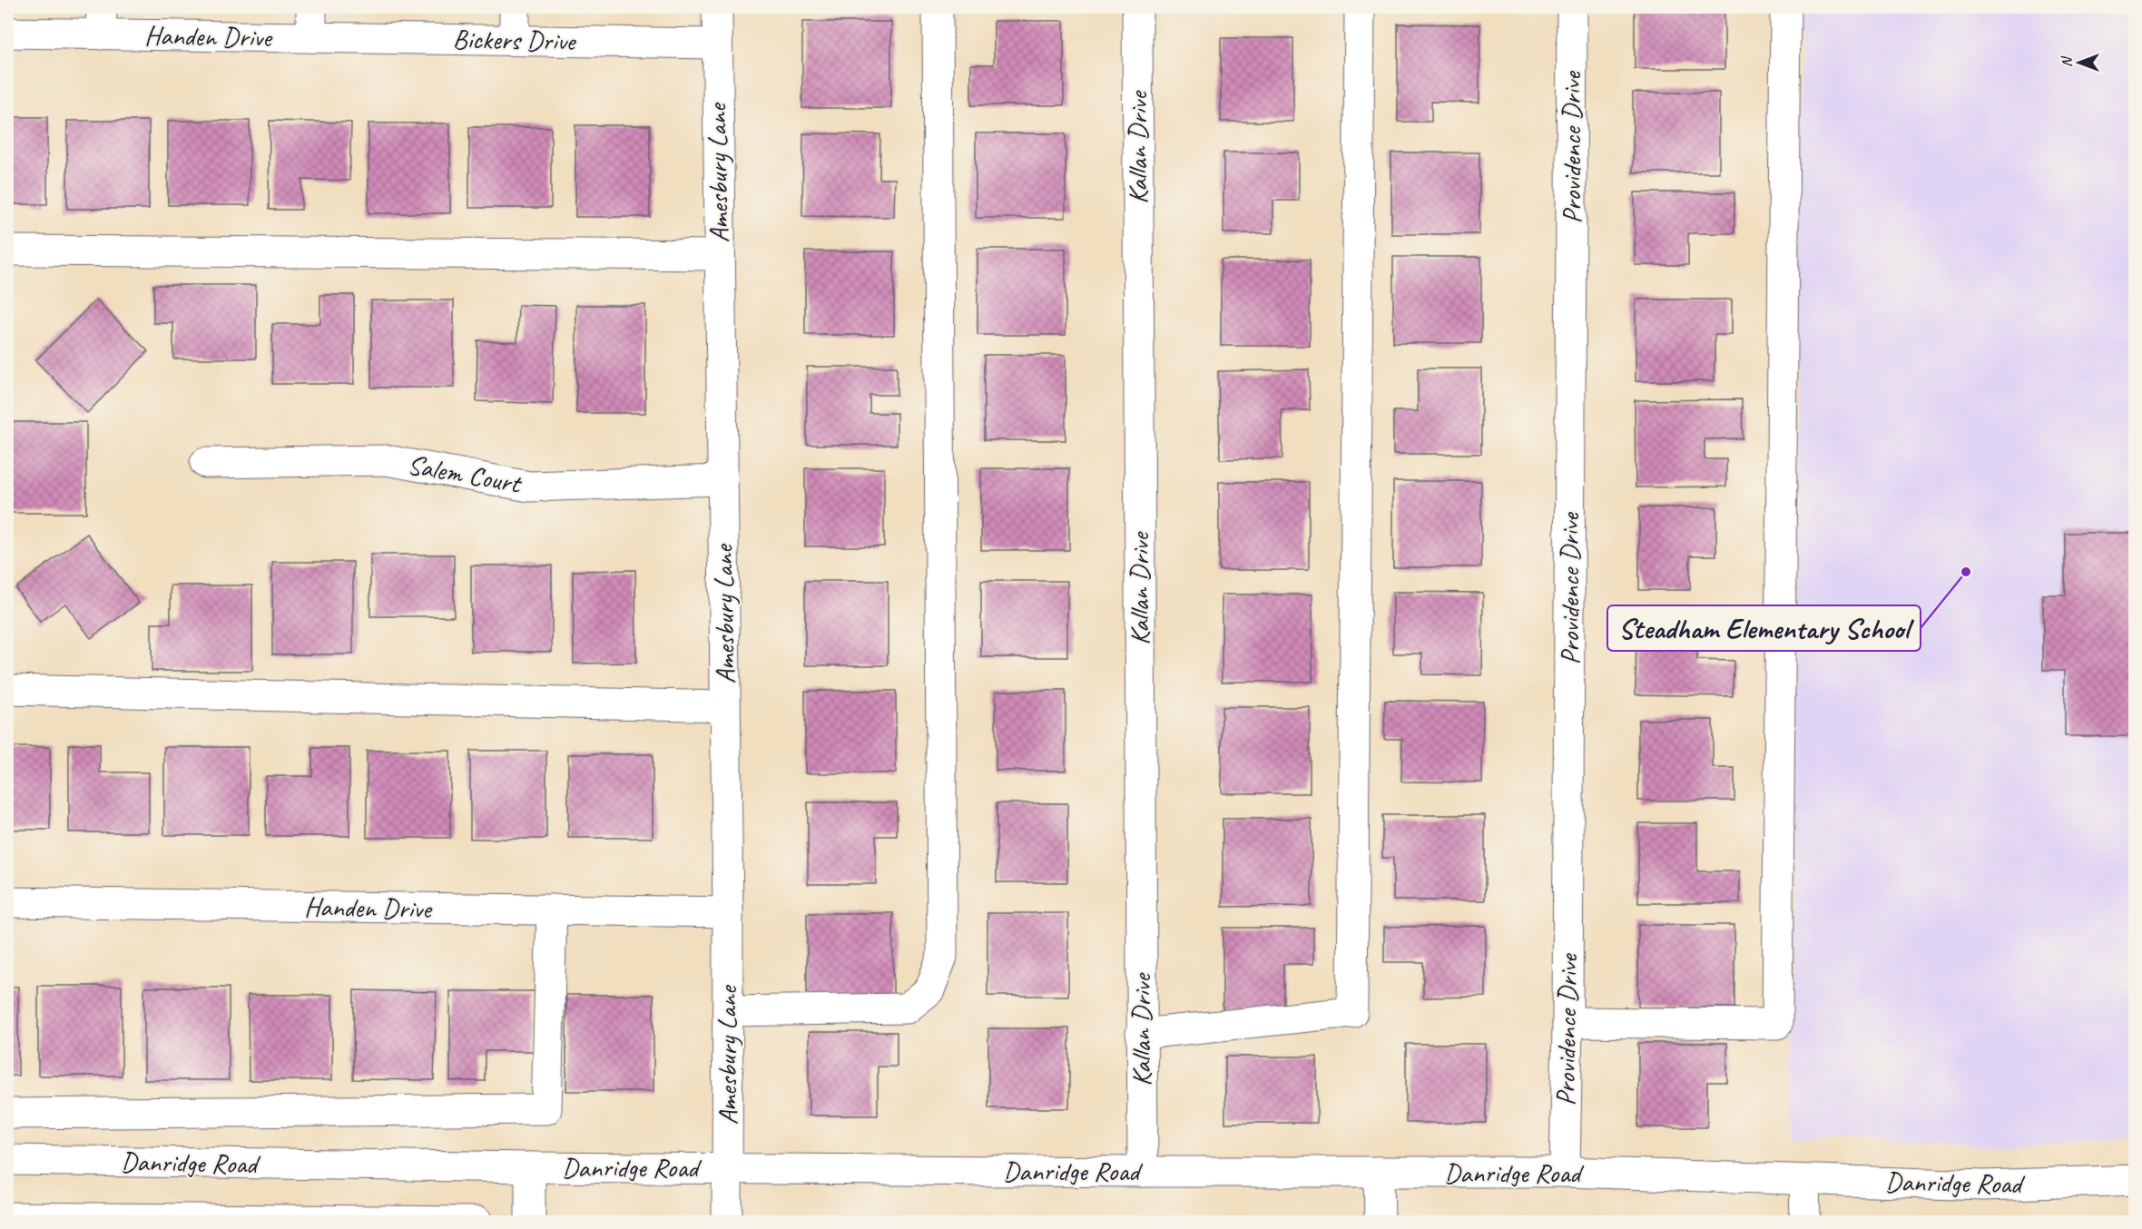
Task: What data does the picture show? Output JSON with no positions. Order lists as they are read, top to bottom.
{
  "streets": {
    "street": [
      "Handen Drive",
      "Bickers Drive",
      "Kallan Drive",
      "Providence Drive",
      "Amesbury Lane",
      "Salem Court",
      "Danridge Road"
    ]
  },
  "crossings": [
    ["Handen Drive", "Bickers Drive"],
    ["Handen Drive", "Amesbury Lane"],
    ["Bickers Drive", "Amesbury Lane"],
    ["Kallan Drive", "Danridge Road"],
    ["Providence Drive", "Danridge Road"],
    ["Amesbury Lane", "Salem Court"],
    ["Amesbury Lane", "Danridge Road"]
  ],
  "places": ["Steadham Elementary School"],
  "north": "left"
}
